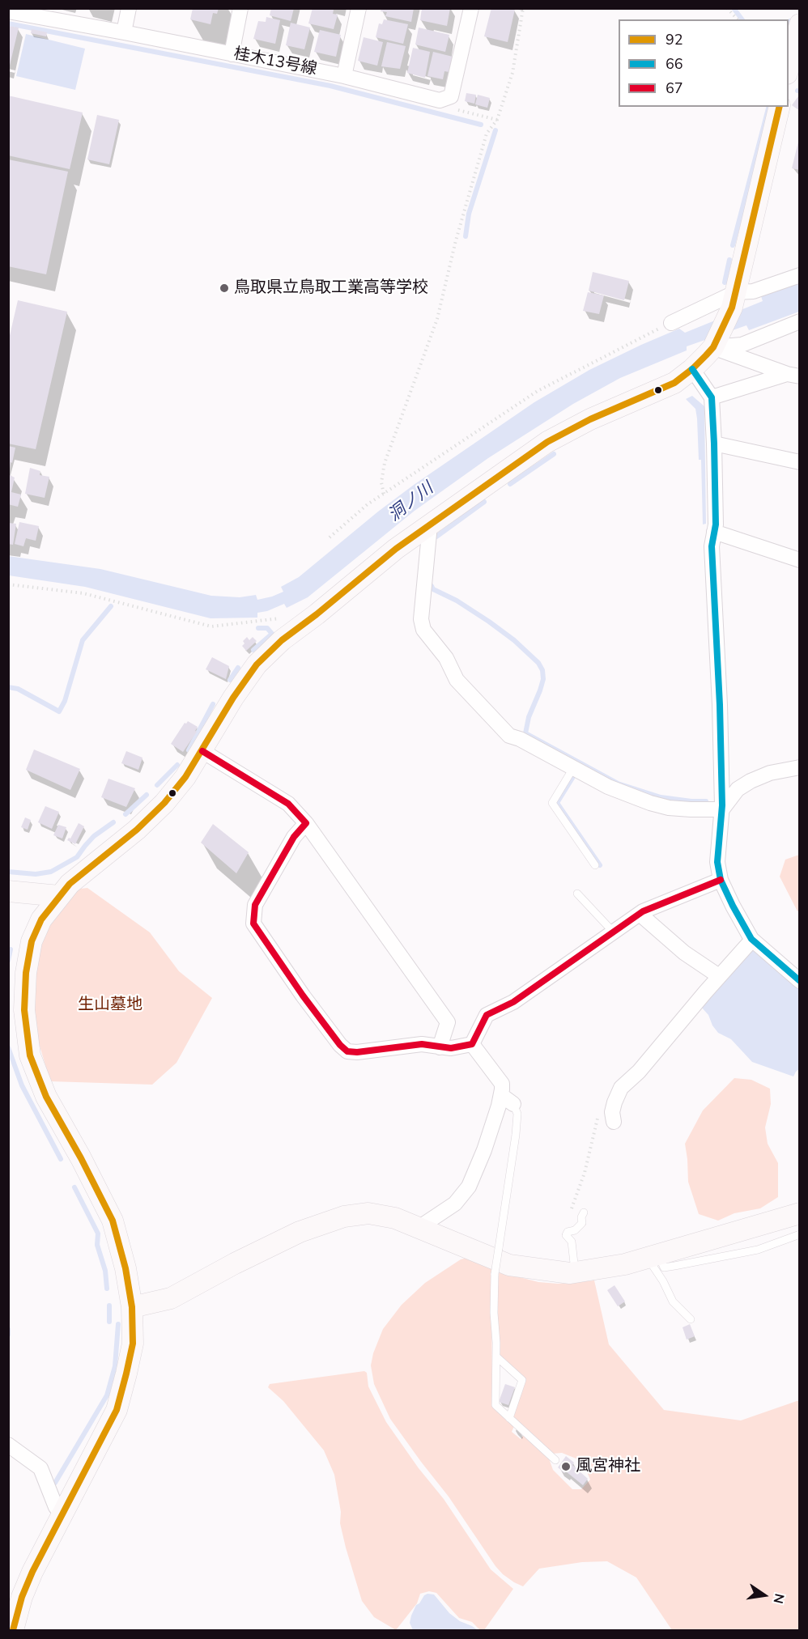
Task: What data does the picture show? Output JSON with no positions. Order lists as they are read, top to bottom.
{
  "streets": {
    "street": ["桂木13号線"]
  },
  "water": ["洞ノ川"],
  "parks": ["生山墓地"],
  "places": ["鳥取県立鳥取工業高等学校", "風宮神社"],
  "lines": ["transit line 92", "transit line 66", "transit line 67"],
  "legend": ["92", "66", "67"],
  "north": "right"
}
